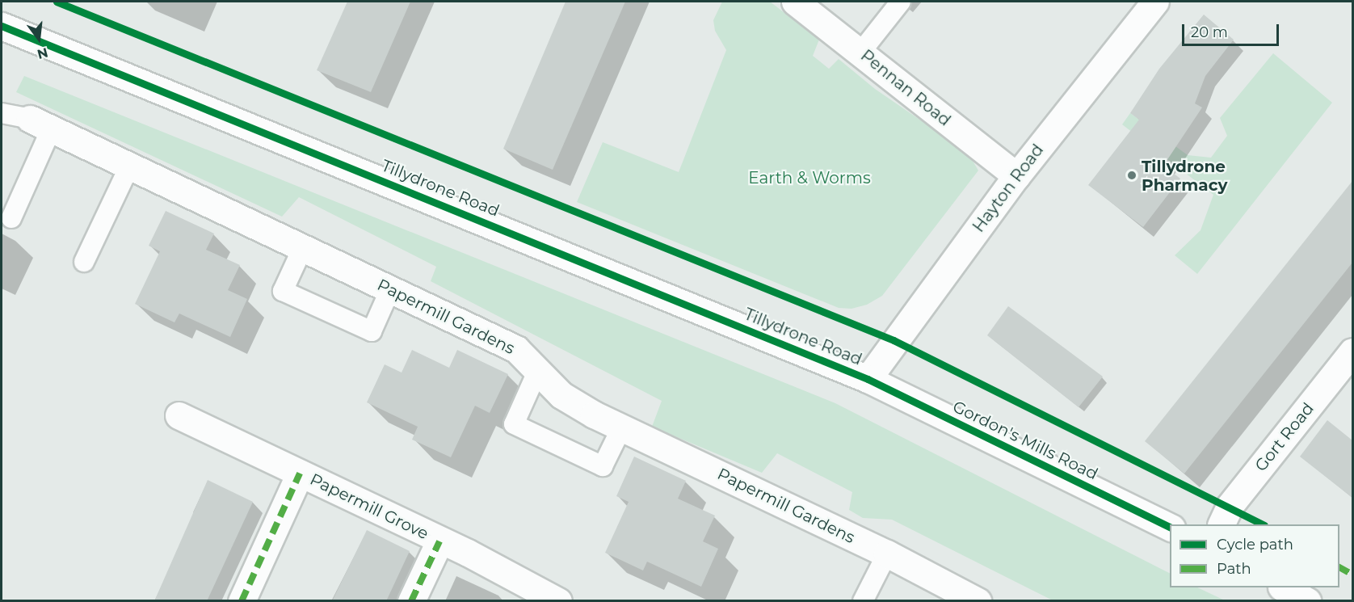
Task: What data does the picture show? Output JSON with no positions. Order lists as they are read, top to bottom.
{
  "streets": {
    "street": [
      "Pennan Road",
      "Tillydrone Road",
      "Hayton Road",
      "Papermill Gardens",
      "Gort Road",
      "Gordon's Mills Road",
      "Papermill Grove"
    ]
  },
  "crossings": [
    ["Pennan Road", "Hayton Road"],
    ["Tillydrone Road", "Hayton Road"],
    ["Tillydrone Road", "Gordon's Mills Road"],
    ["Hayton Road", "Gordon's Mills Road"]
  ],
  "parks": ["Earth & Worms"],
  "places": ["Tillydrone Pharmacy"],
  "legend": ["Cycle path", "Path"],
  "scale_bar": "20 m",
  "north": "bottom"
}
